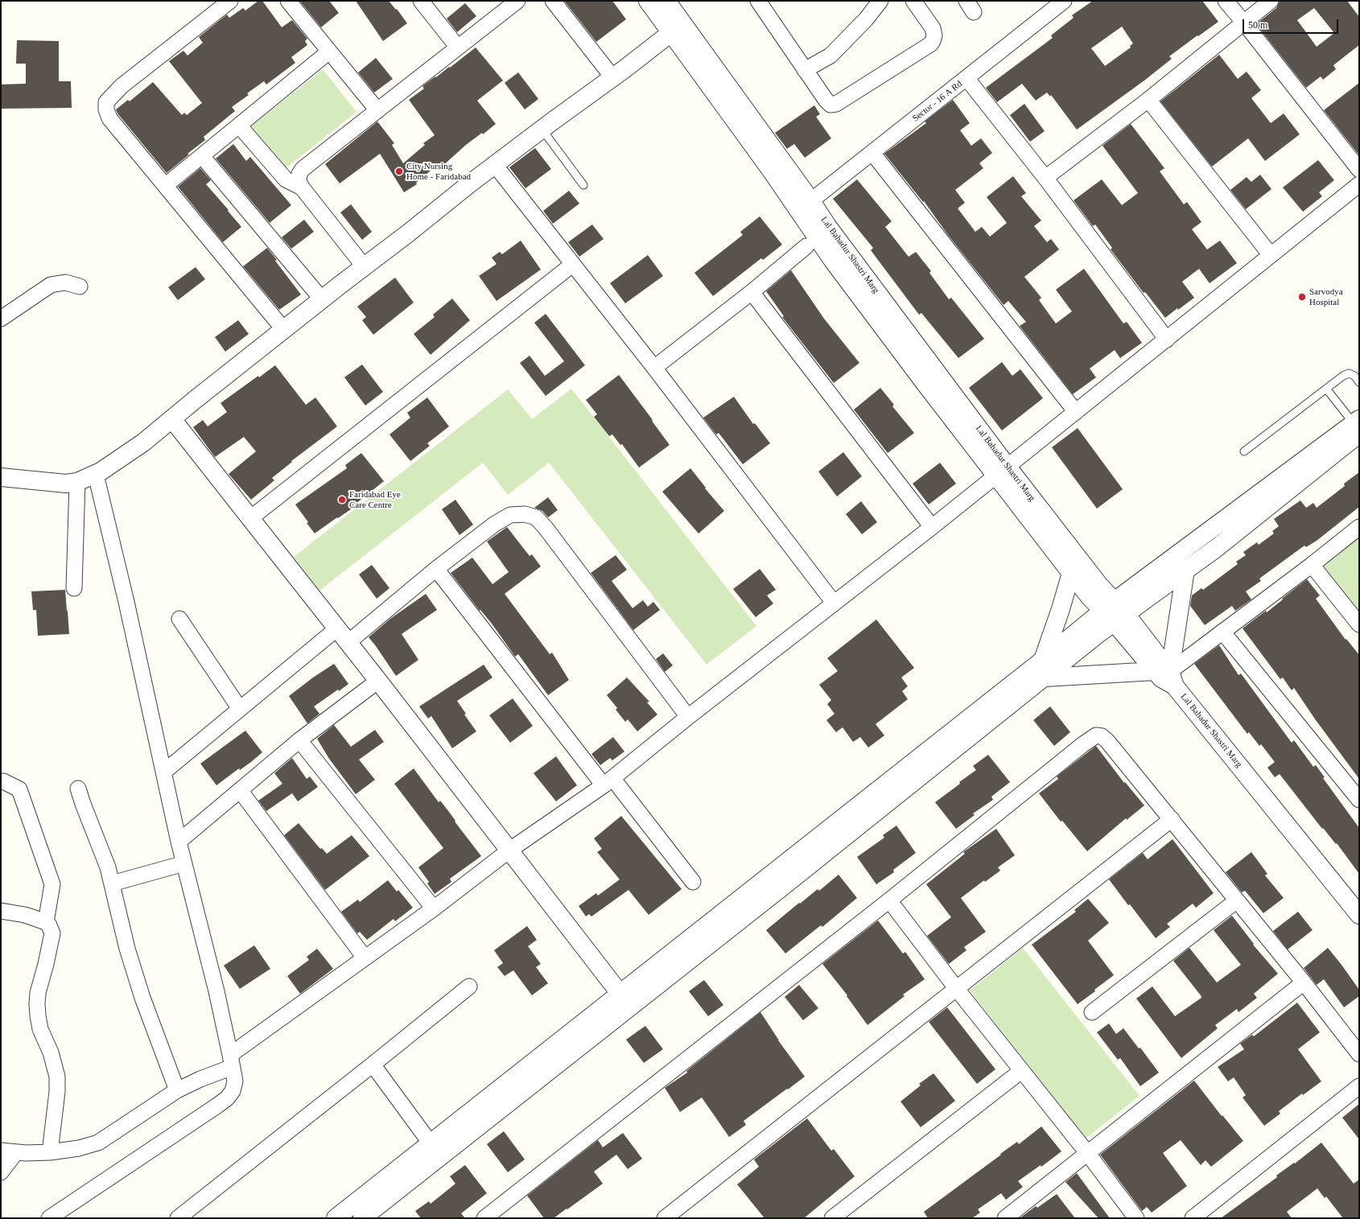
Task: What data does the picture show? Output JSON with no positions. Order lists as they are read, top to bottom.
{
  "streets": {
    "street": ["Sector - 16 A Rd", "Lal Bahadur Shastri Marg"]
  },
  "crossings": [
    ["Sector - 16 A Rd", "Lal Bahadur Shastri Marg"]
  ],
  "places": ["City Nursing Home - Faridabad", "Sarvodya Hospital", "Faridabad Eye Care Centre"],
  "scale_bar": "50 m"
}
